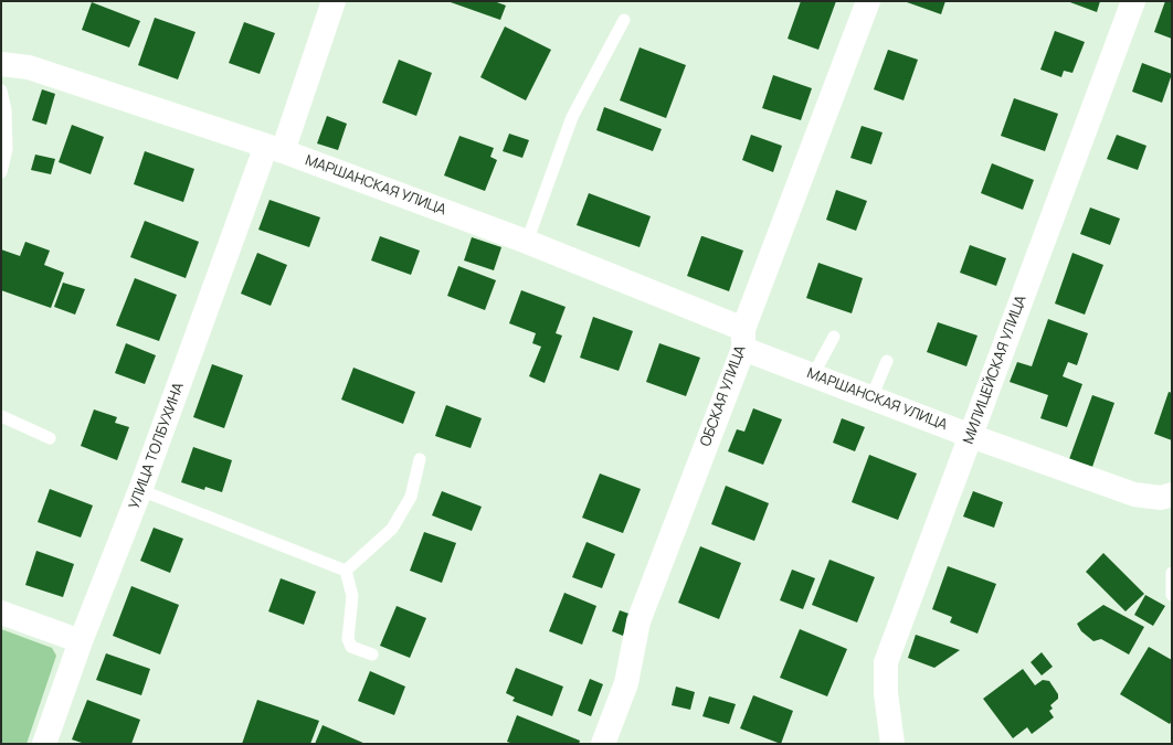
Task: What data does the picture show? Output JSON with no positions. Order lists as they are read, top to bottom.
{
  "streets": {
    "street": [
      "МАРШАНСКАЯ УЛИЦА",
      "МИЛИЦЕЙСКАЯ УЛИЦА",
      "ОБСКАЯ УЛИЦА",
      "УЛИЦА ТОЛБУХИНА"
    ]
  },
  "crossings": [
    ["МАРШАНСКАЯ УЛИЦА", "МИЛИЦЕЙСКАЯ УЛИЦА"],
    ["МАРШАНСКАЯ УЛИЦА", "ОБСКАЯ УЛИЦА"],
    ["МАРШАНСКАЯ УЛИЦА", "УЛИЦА ТОЛБУХИНА"]
  ]
}
